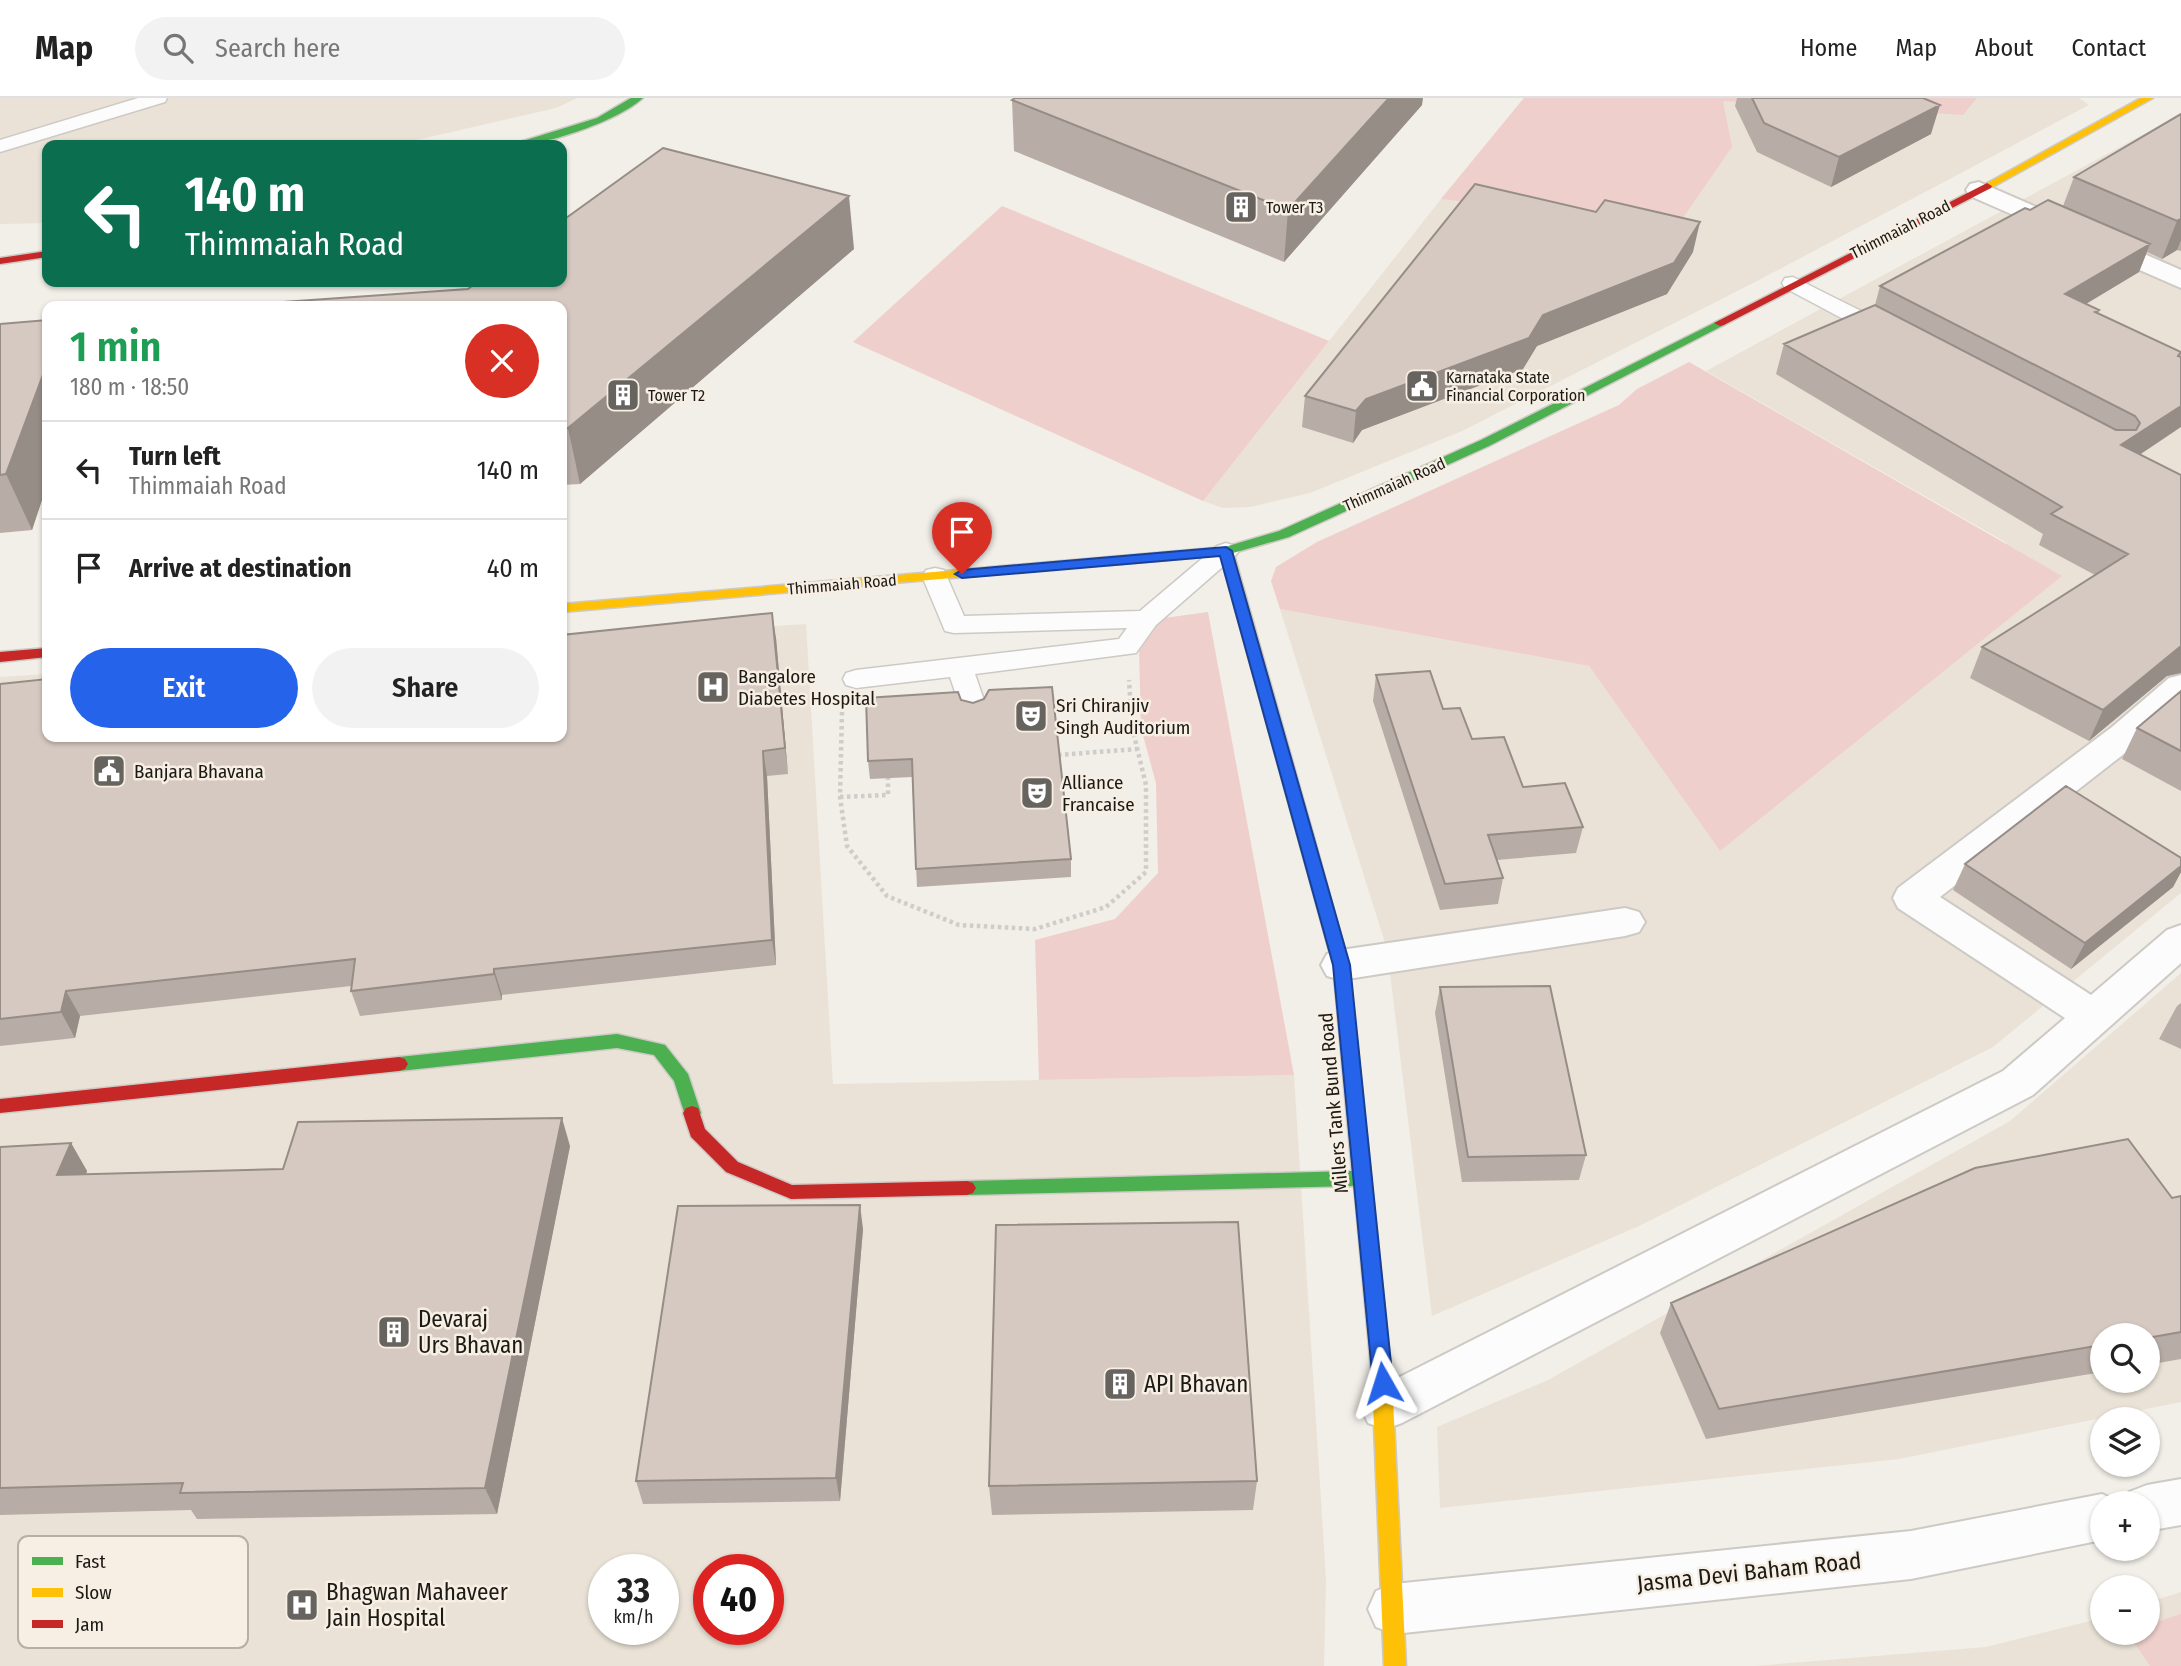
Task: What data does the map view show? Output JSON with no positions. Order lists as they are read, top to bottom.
{
  "streets": {
    "street": ["Thimmaiah Road", "Millers Tank Bund Road", "Jasma Devi Baham Road"]
  },
  "crossings": [
    ["Thimmaiah Road", "Millers Tank Bund Road"],
    ["Millers Tank Bund Road", "Jasma Devi Baham Road"]
  ],
  "places": {
    "building": [
      "Tower T3",
      "Tower T2",
      "Devaraj Urs Bhavan",
      "API Bhavan"
    ],
    "public building": ["Karnataka State Financial Corporation", "Banjara Bhavana"],
    "hospital": ["Bangalore Diabetes Hospital", "Bhagwan Mahaveer Jain Hospital"],
    "theatre": ["Sri Chiranjiv Singh Auditorium", "Alliance Francaise"]
  },
  "legend": ["Fast", "Slow", "Jam"],
  "page": {
    "header": "Map",
    "search": "Search here",
    "nav": [
      "Home",
      "Map",
      "About",
      "Contact"
    ],
    "turn": ["140 m", "Thimmaiah Road"],
    "heading": ["1 min", "180 m · 18:50"],
    "list": [
      {
        "name": "Turn left",
        "note": "Thimmaiah Road",
        "value": "140 m"
      },
      {
        "name": "Arrive at destination",
        "value": "40 m"
      }
    ],
    "buttons": ["Exit", "Share"],
    "map_buttons": ["+", "−"],
    "speed": "33 km/h",
    "limit": "40"
  }
}
